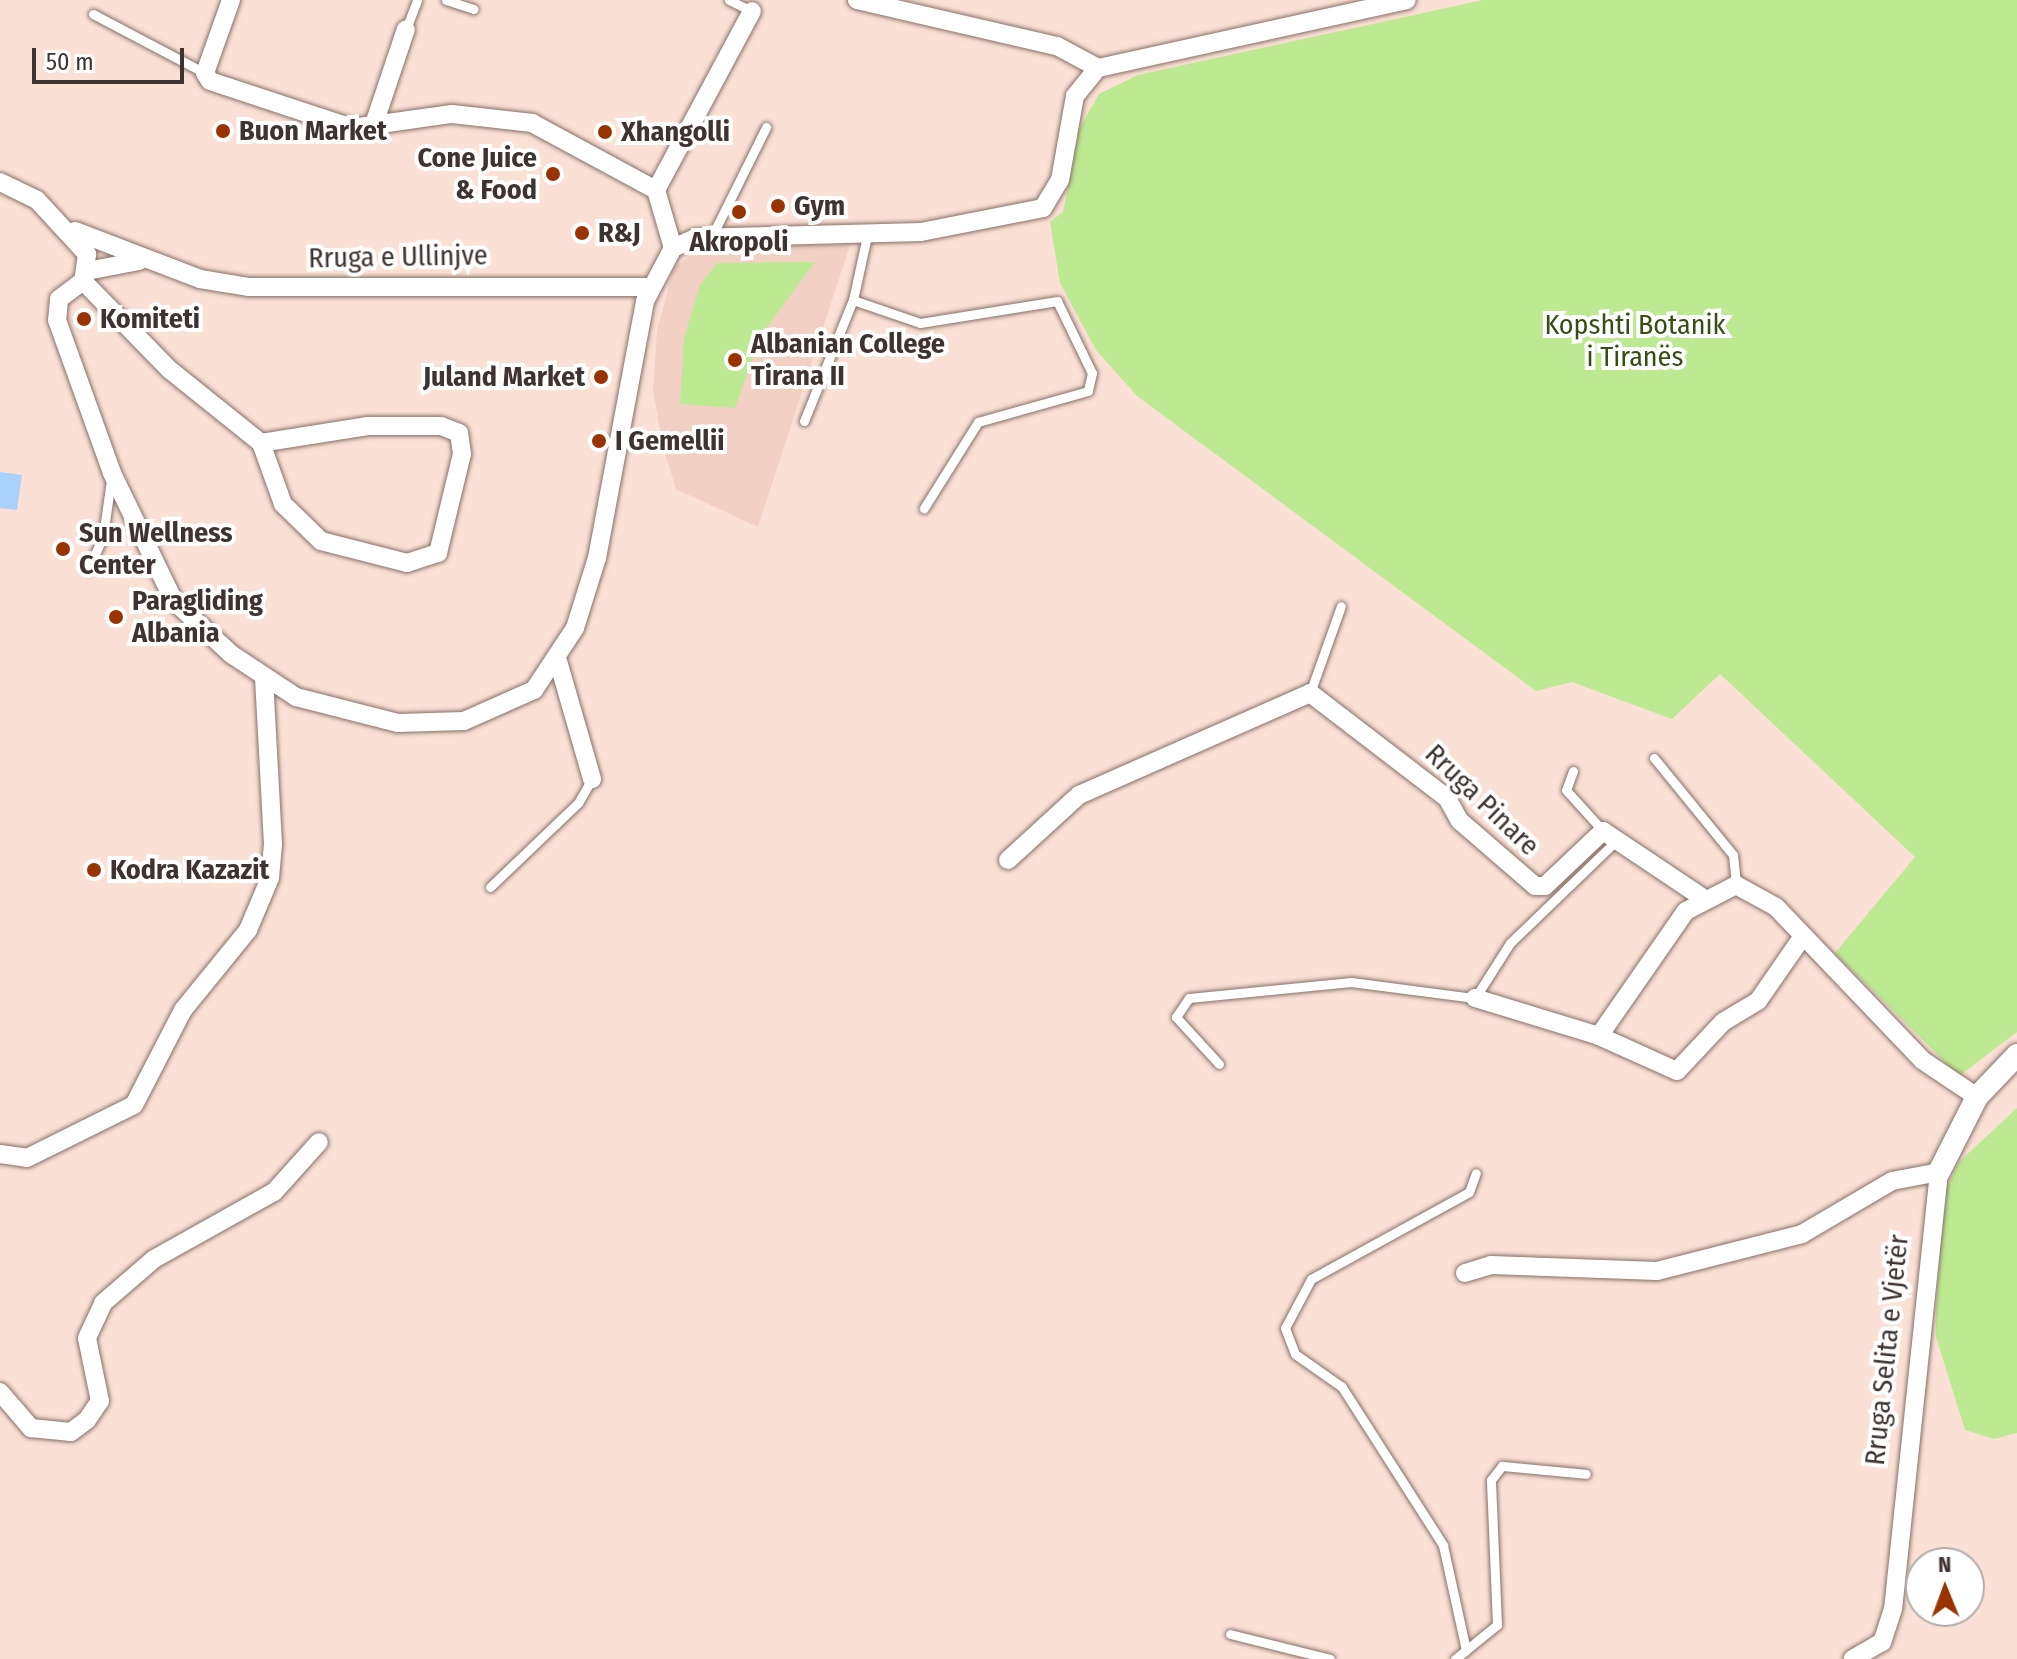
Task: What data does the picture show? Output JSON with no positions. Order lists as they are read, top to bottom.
{
  "streets": {
    "street": ["Rruga e Ullinjve", "Rruga Pinare", "Rruga Selita e Vjetër"]
  },
  "parks": ["Kopshti Botanik i Tiranës"],
  "places": [
    "Buon Market",
    "Xhangolli",
    "Cone Juice & Food",
    "Gym",
    "Akropoli",
    "R&J",
    "Komiteti",
    "Albanian College Tirana II",
    "Juland Market",
    "I Gemellii",
    "Sun Wellness Center",
    "Paragliding Albania",
    "Kodra Kazazit"
  ],
  "scale_bar": "50 m",
  "north": "top"
}
